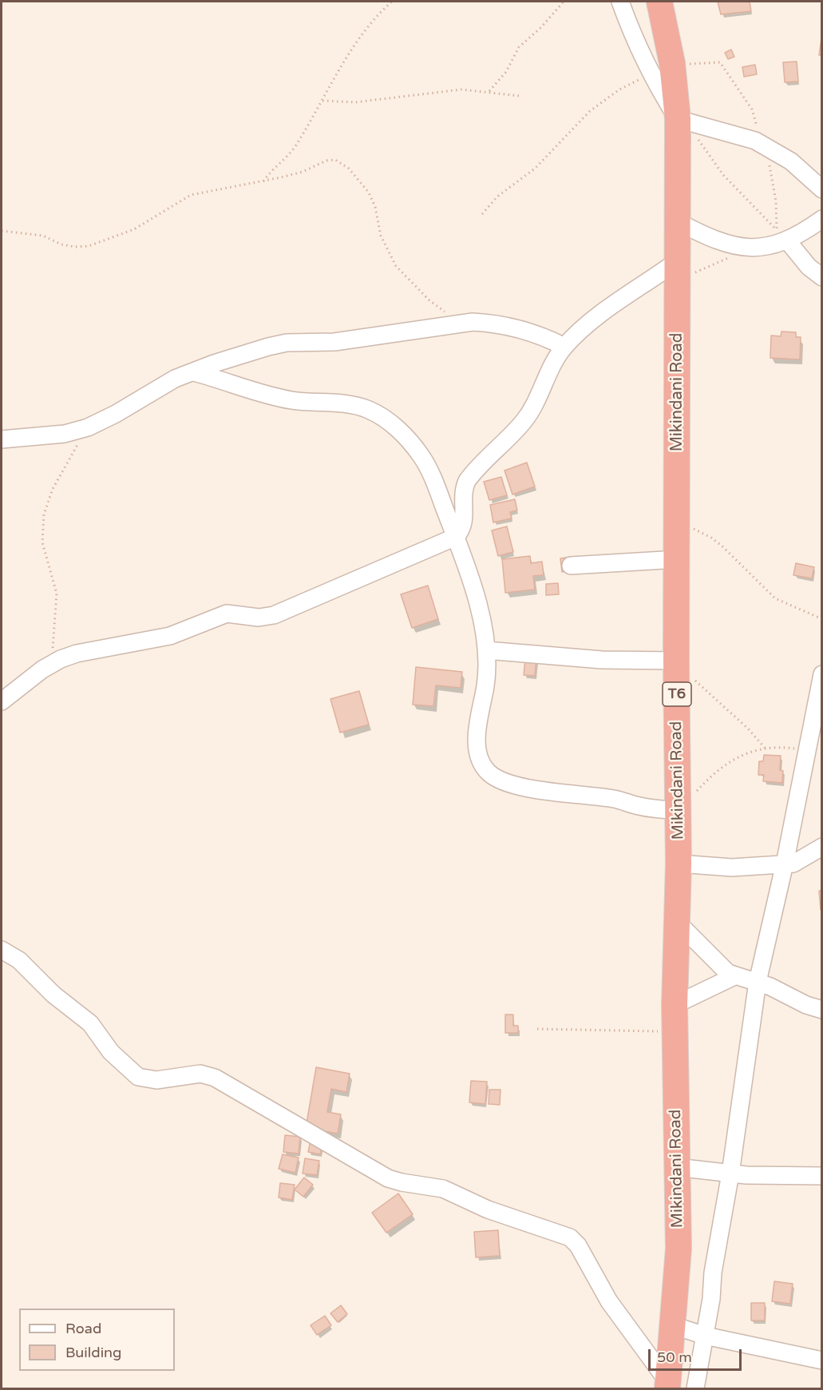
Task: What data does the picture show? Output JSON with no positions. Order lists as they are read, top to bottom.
{
  "streets": {
    "highway": ["Mikindani Road", "T6"]
  },
  "legend": ["Road", "Building"],
  "scale_bar": "50 m"
}
